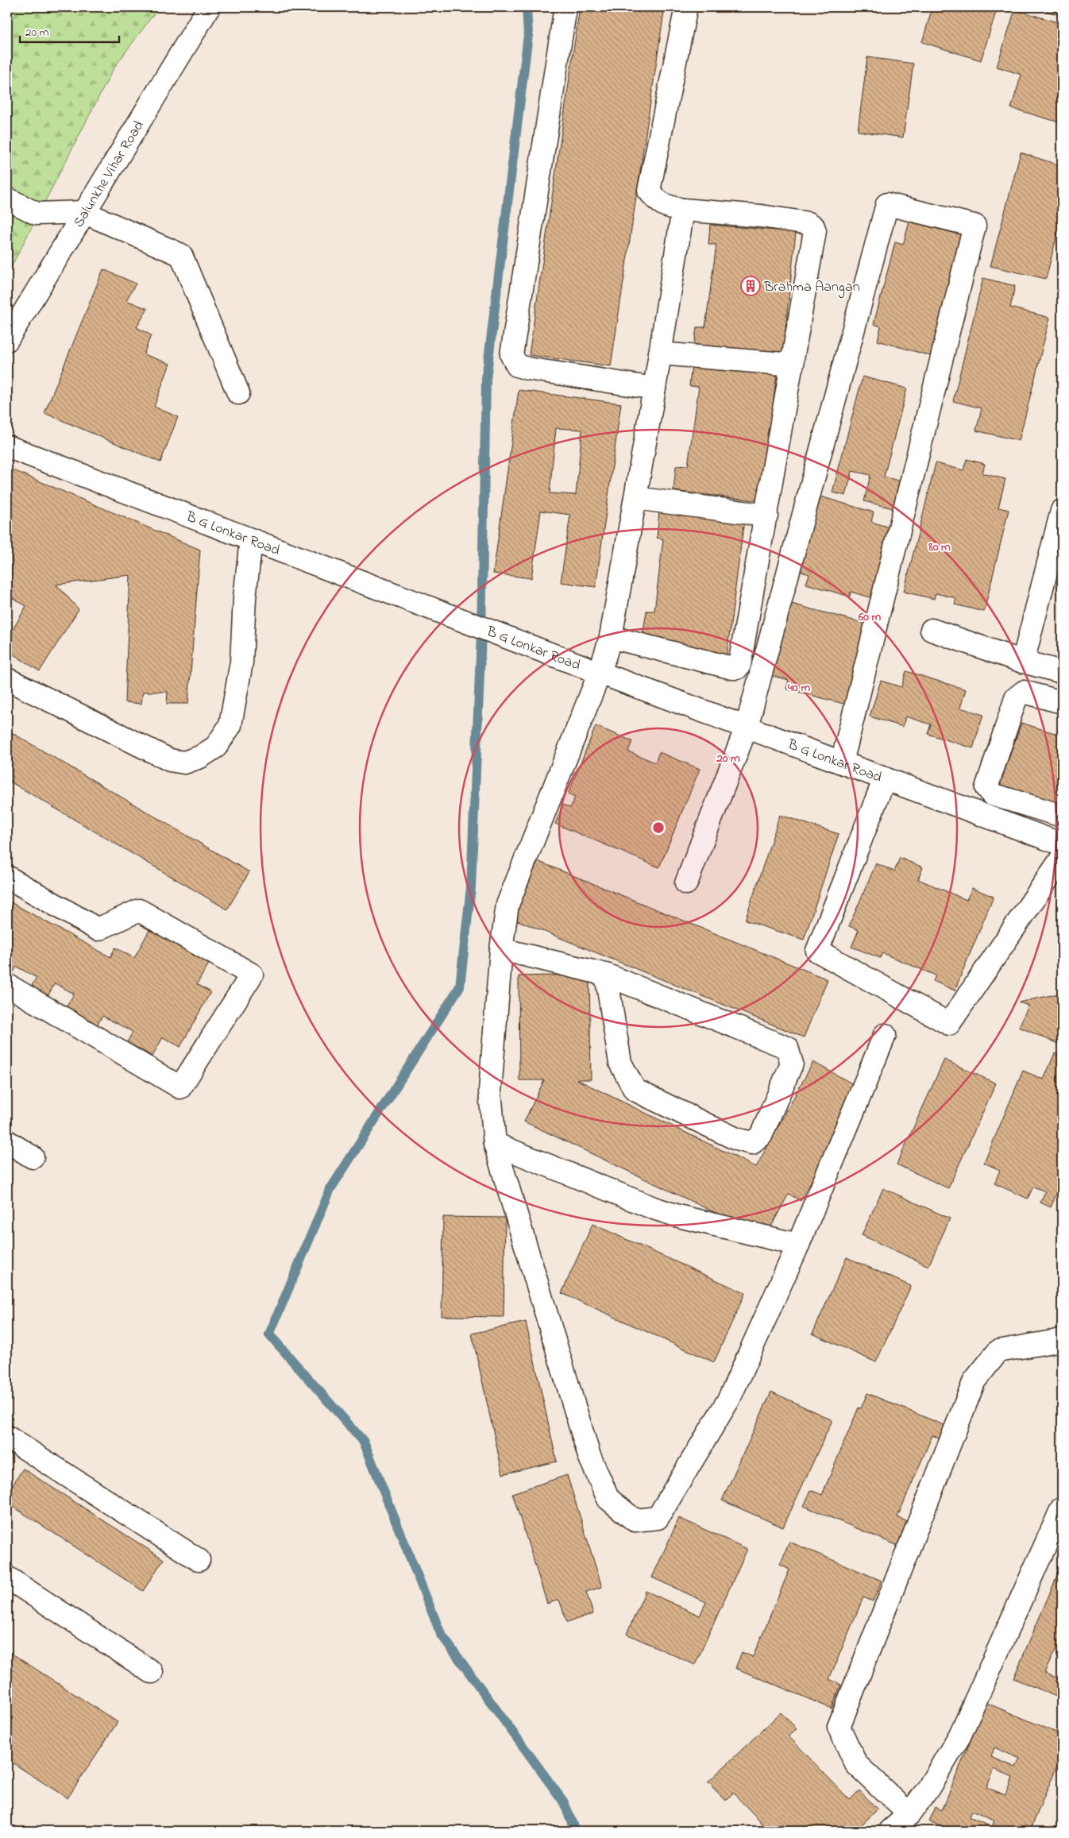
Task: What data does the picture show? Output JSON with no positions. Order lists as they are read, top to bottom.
{
  "streets": {
    "street": ["Salunkhe Vihar Road", "B G Lonkar Road"]
  },
  "places": {
    "building": ["Brahma Aangan"]
  },
  "scale_bar": "20 m",
  "rings": [
    "80 m",
    "60 m",
    "40 m",
    "20 m"
  ]
}
